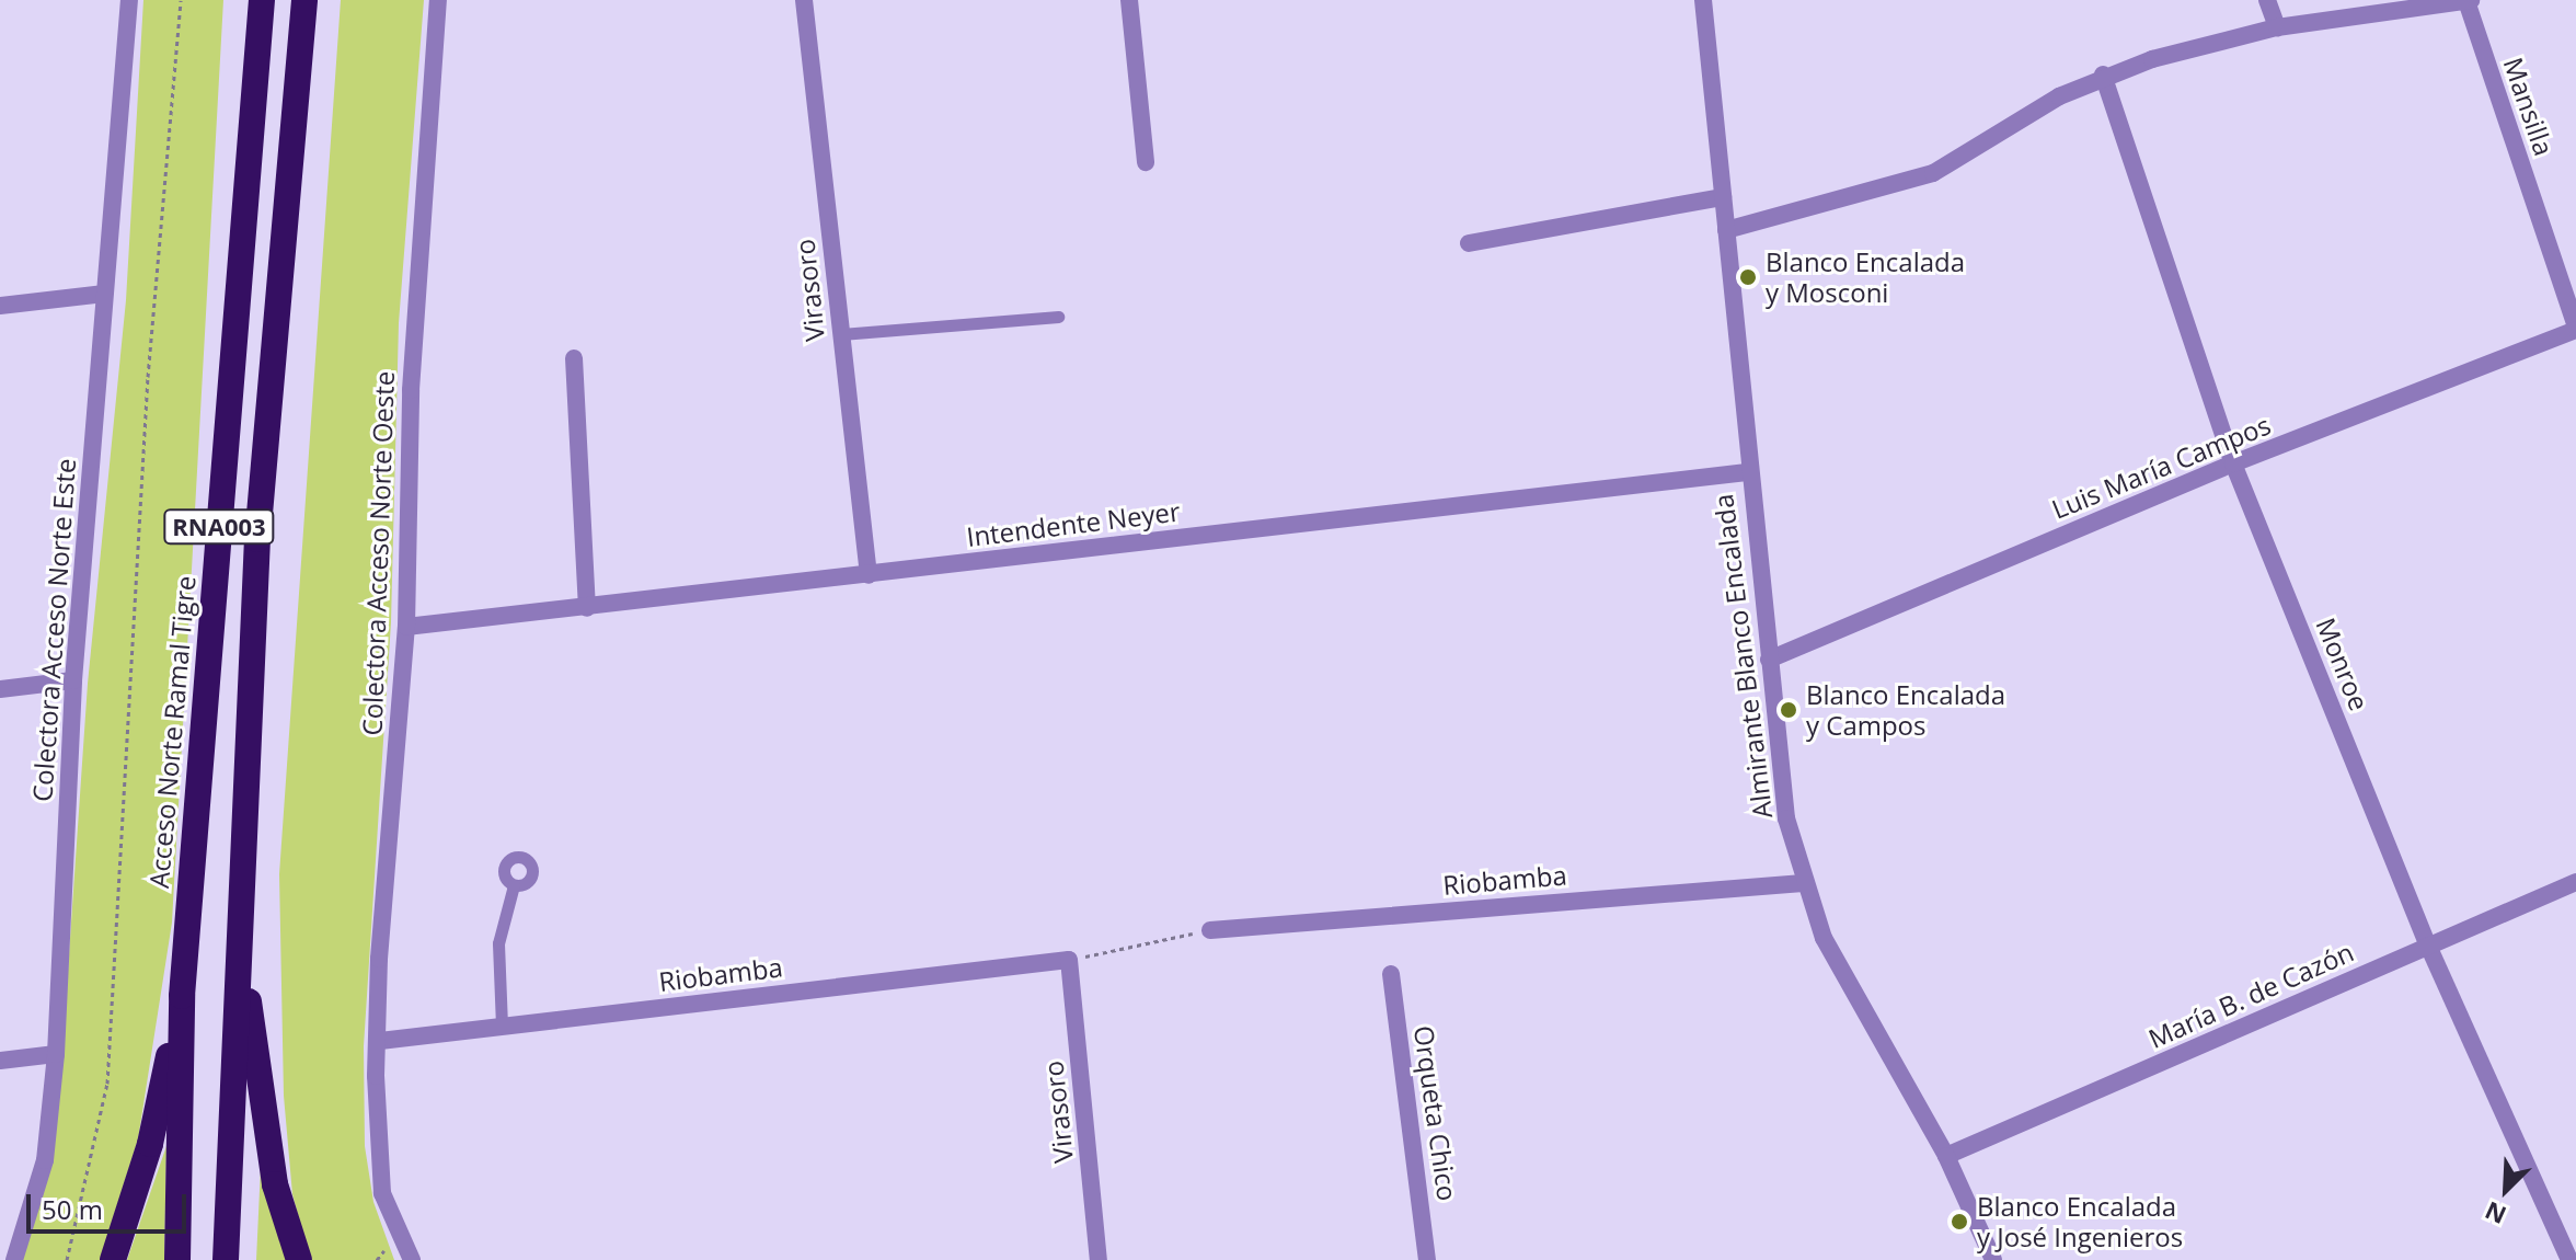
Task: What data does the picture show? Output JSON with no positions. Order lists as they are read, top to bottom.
{
  "streets": {
    "highway": ["RNA003", "Acceso Norte Ramal Tigre"],
    "street": [
      "Mansilla",
      "Virasoro",
      "Luis María Campos",
      "Intendente Neyer",
      "Colectora Acceso Norte Oeste",
      "Colectora Acceso Norte Este",
      "Almirante Blanco Encalada",
      "Monroe",
      "Riobamba",
      "María B. de Cazón",
      "Orqueta Chico"
    ]
  },
  "crossings": [
    ["Mansilla", "Luis María Campos"],
    ["Virasoro", "Intendente Neyer"],
    ["Virasoro", "Riobamba"],
    ["Luis María Campos", "Almirante Blanco Encalada"],
    ["Luis María Campos", "Monroe"],
    ["Intendente Neyer", "Colectora Acceso Norte Oeste"],
    ["Intendente Neyer", "Almirante Blanco Encalada"],
    ["Colectora Acceso Norte Oeste", "Riobamba"],
    ["Almirante Blanco Encalada", "Riobamba"],
    ["Almirante Blanco Encalada", "María B. de Cazón"],
    ["Monroe", "María B. de Cazón"]
  ],
  "places": ["Blanco Encalada y Mosconi", "Blanco Encalada y Campos", "Blanco Encalada y José Ingenieros"],
  "scale_bar": "50 m",
  "north": "bottom left"
}
